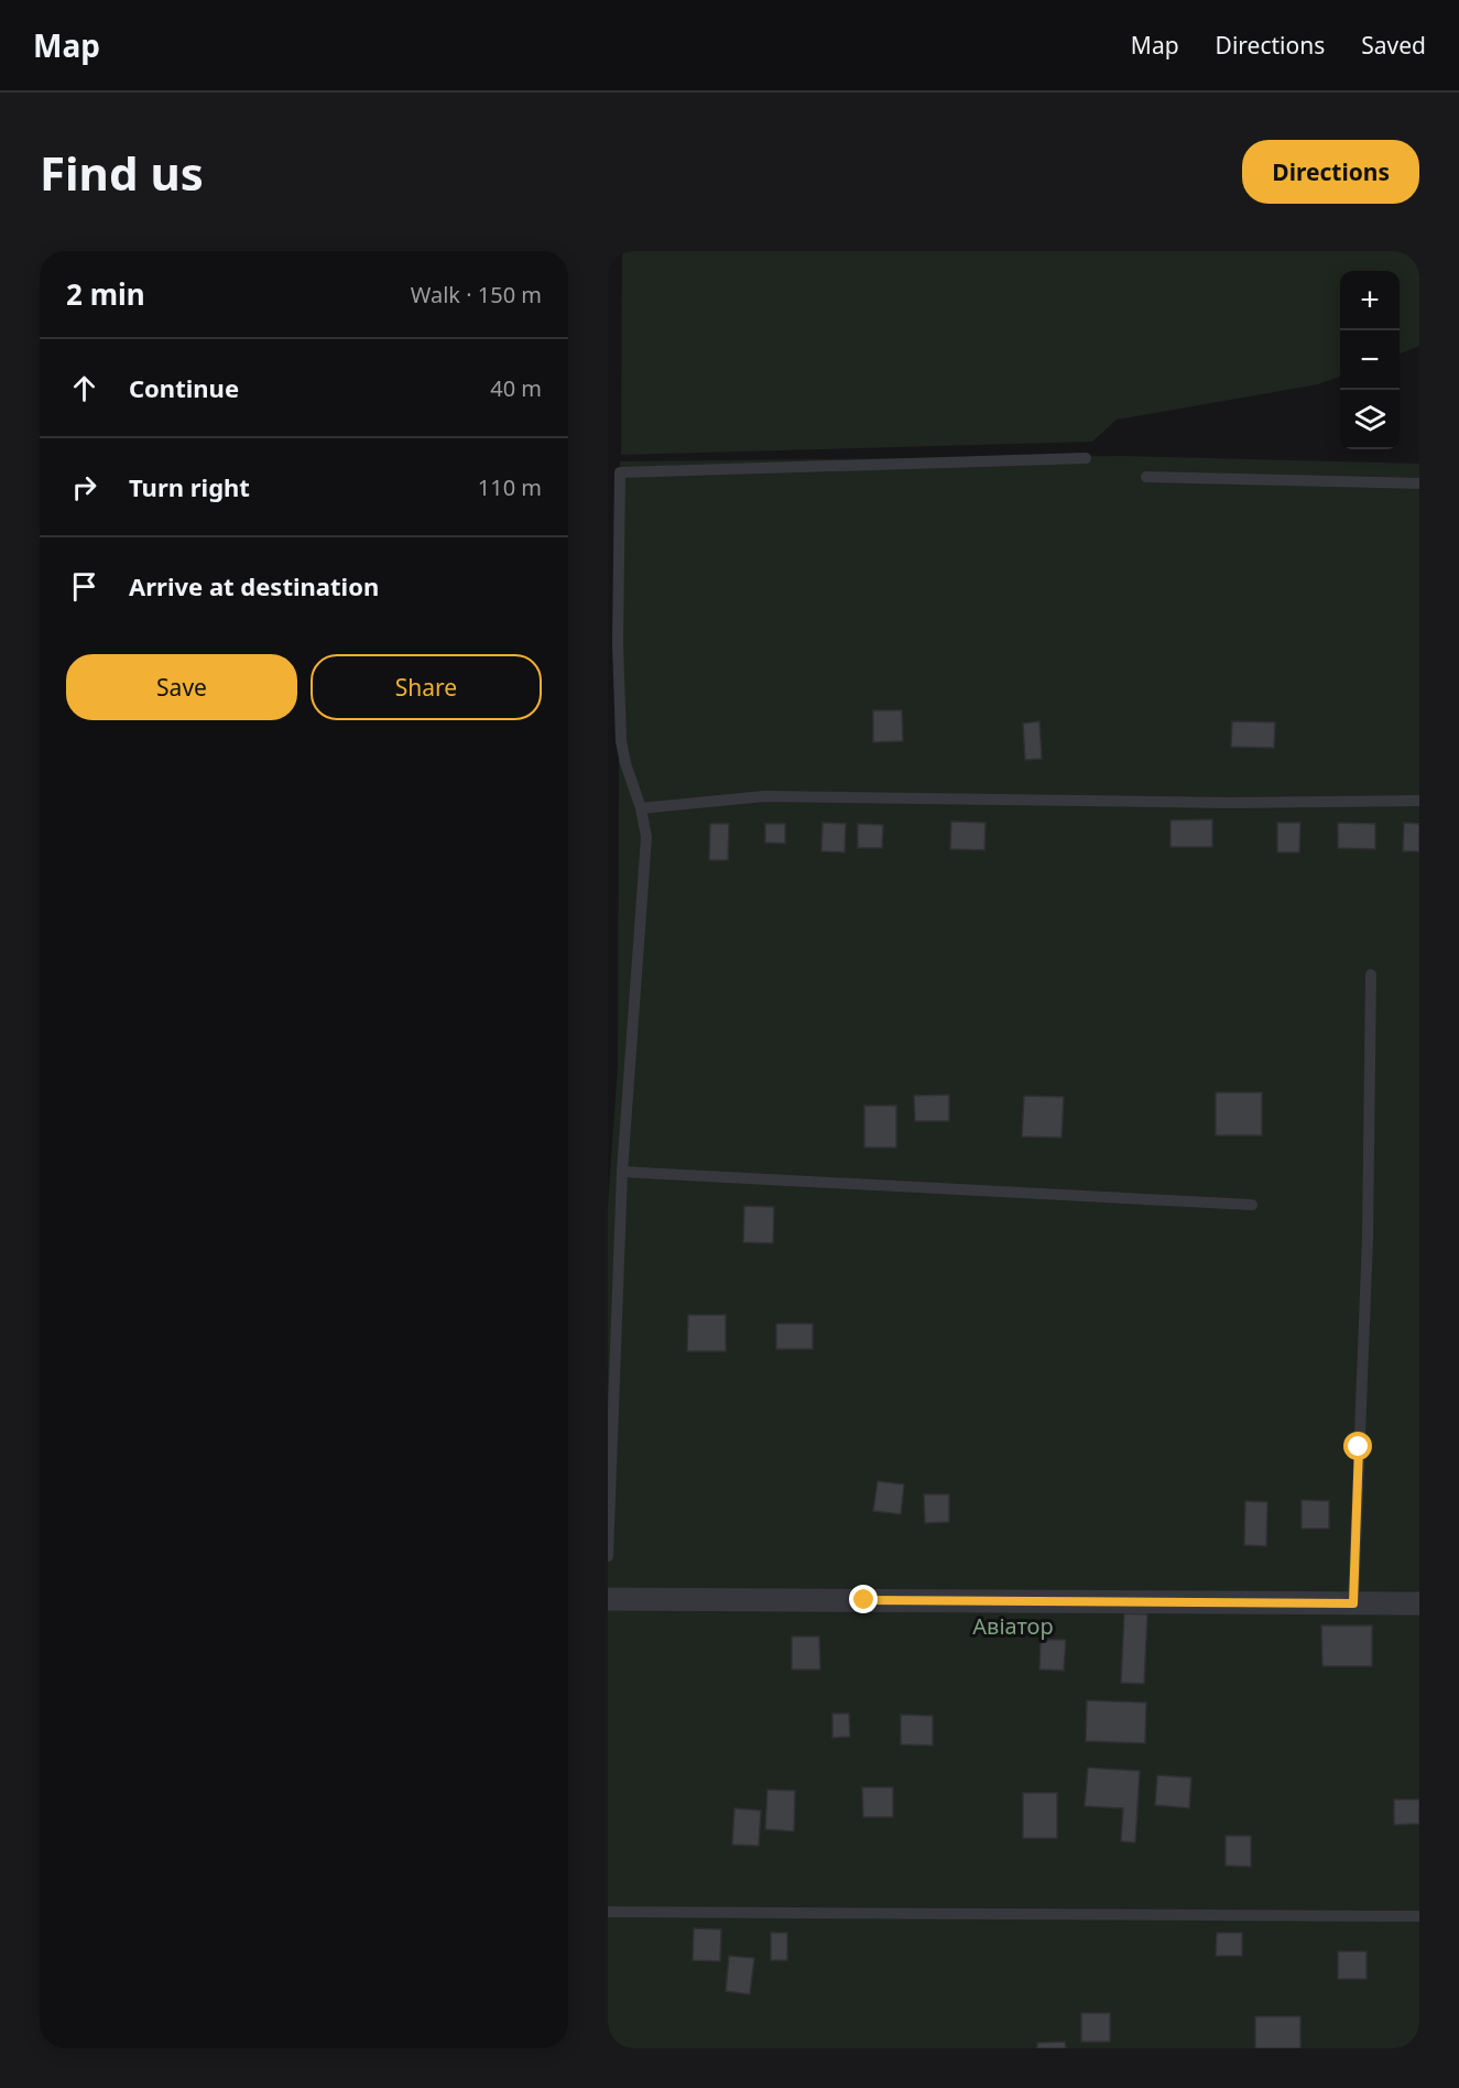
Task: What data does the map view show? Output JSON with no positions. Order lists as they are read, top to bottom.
{
  "parks": ["Авіатор"],
  "page": {
    "header": "Map",
    "nav": ["Map", "Directions", "Saved"],
    "buttons": [
      "Directions",
      ["Save", "Share"]
    ],
    "title": "Find us",
    "heading": ["2 min", "Walk · 150 m"],
    "map_buttons": ["+", "−"],
    "list": [
      ["Continue", "40 m"],
      ["Turn right", "110 m"],
      "Arrive at destination"
    ]
  }
}
